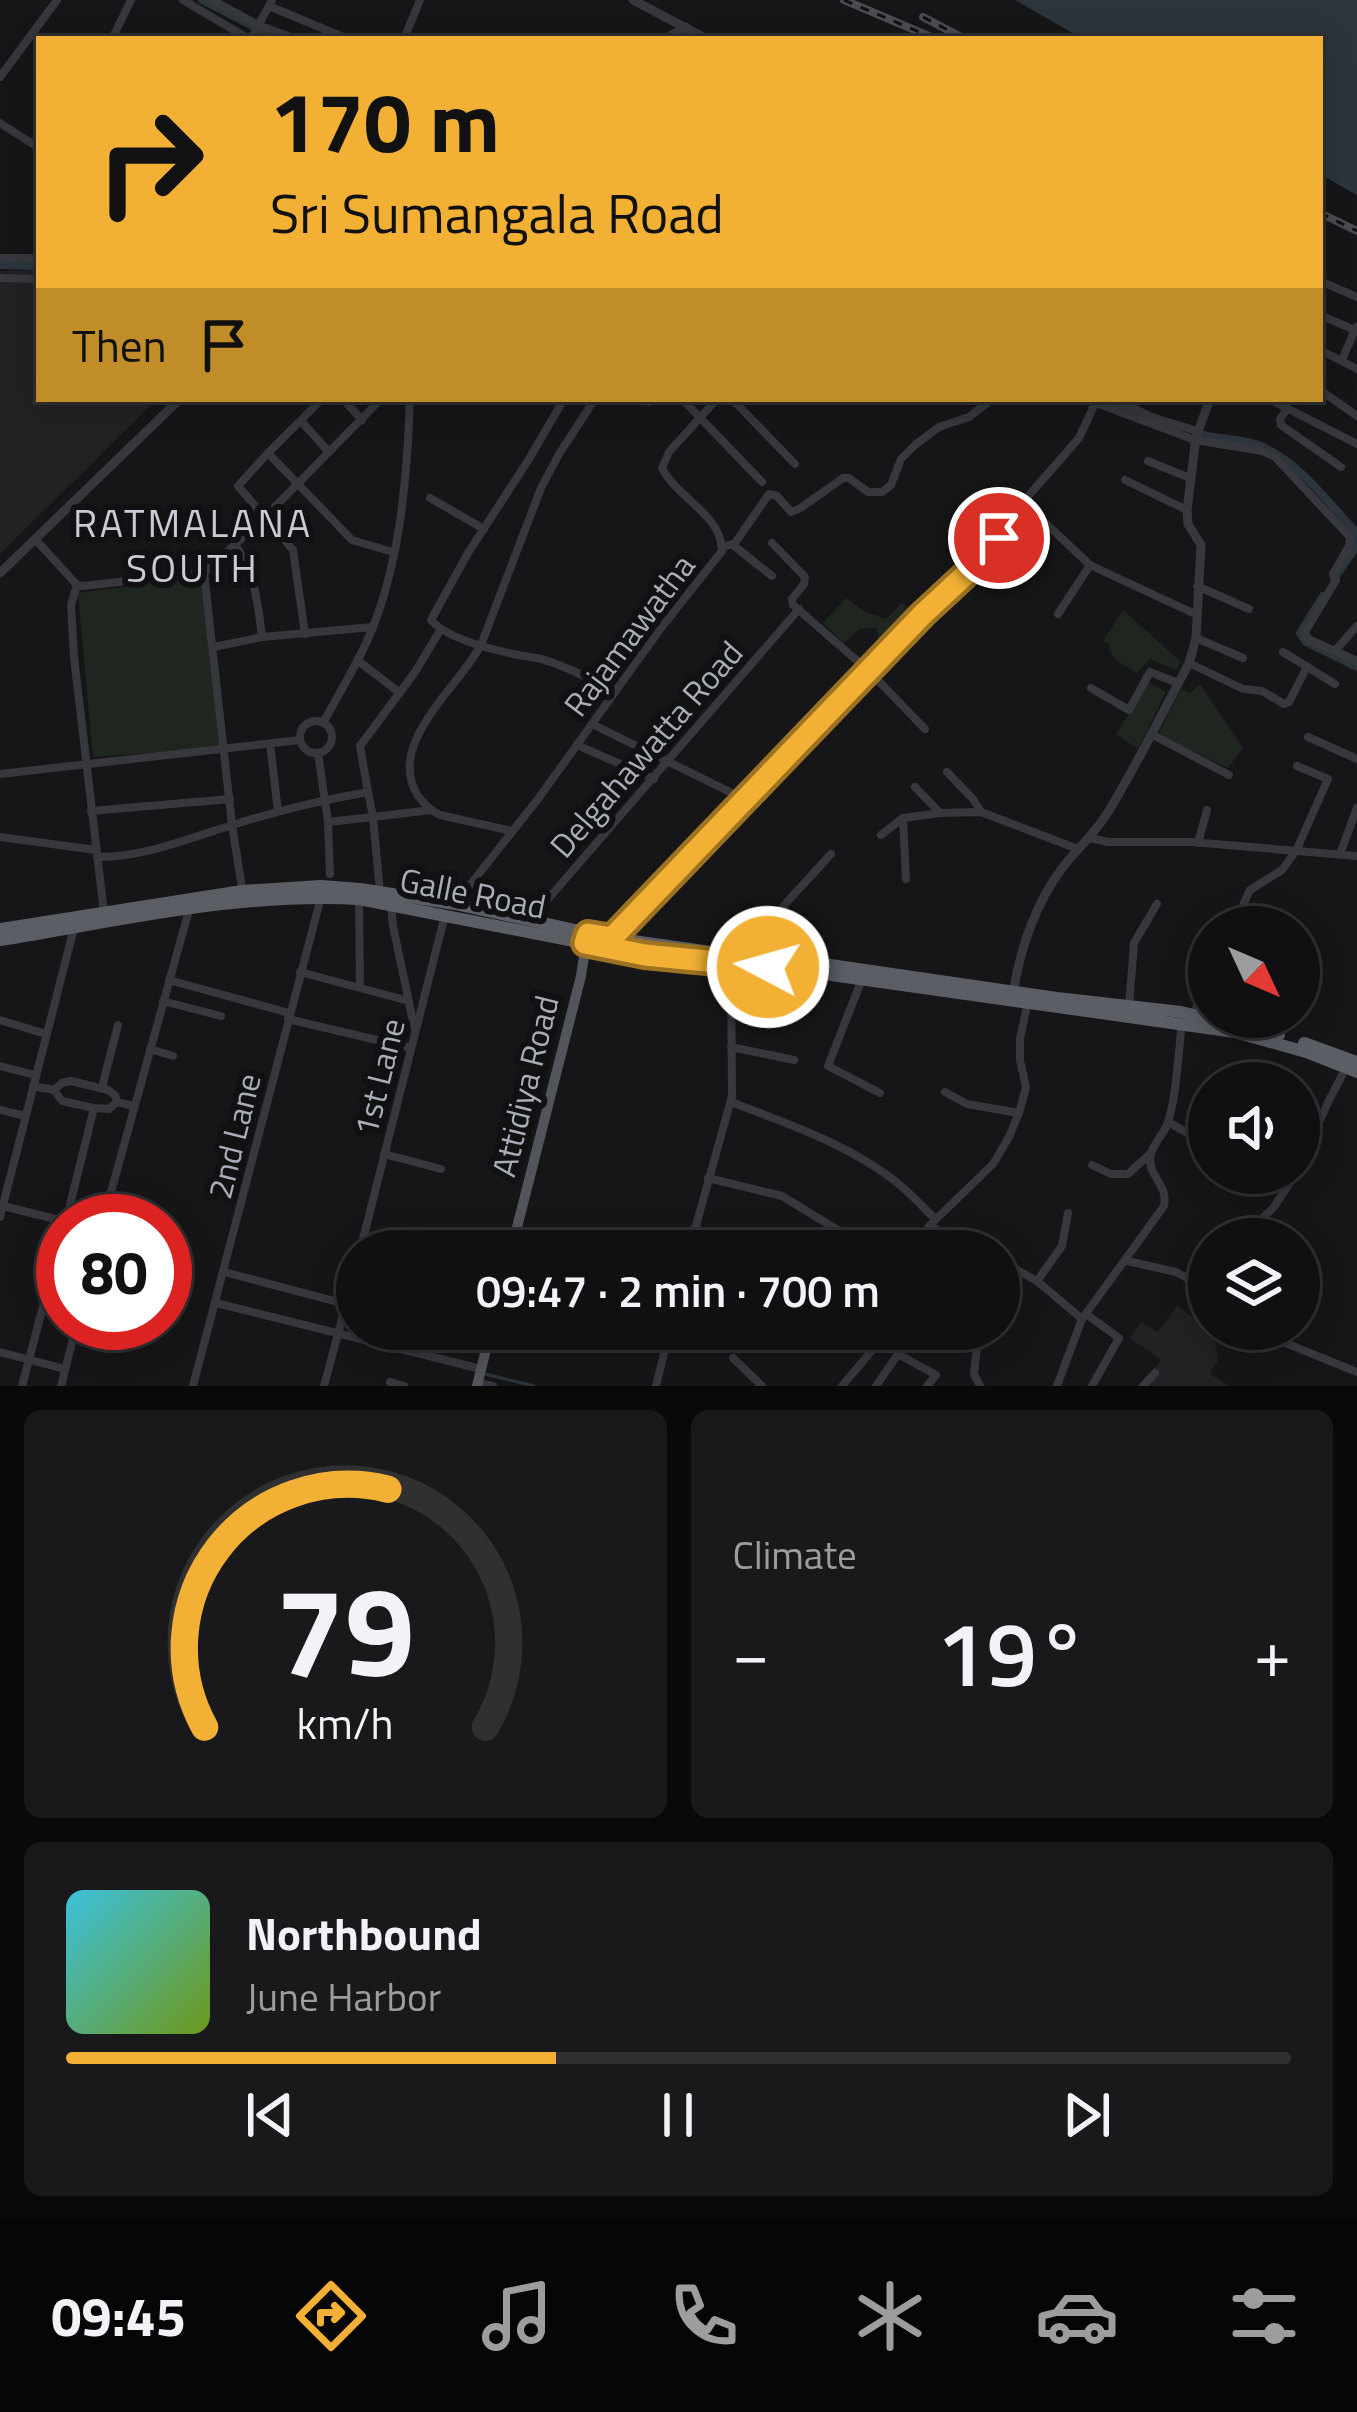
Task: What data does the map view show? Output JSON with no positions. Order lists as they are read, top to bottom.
{
  "streets": {
    "highway": ["Galle Road"],
    "main road": ["Attidiya Road"],
    "street": [
      "Rajamawatha",
      "Delgahawatta Road",
      "1st Lane",
      "2nd Lane"
    ]
  },
  "crossings": [
    ["Rajamawatha", "Galle Road"],
    ["Rajamawatha", "1st Lane"],
    ["Delgahawatta Road", "Galle Road"],
    ["Galle Road", "1st Lane"],
    ["Galle Road", "Attidiya Road"],
    ["Galle Road", "2nd Lane"]
  ],
  "districts": ["RATMALANA SOUTH"],
  "north": "bottom right",
  "page": {
    "turn": ["170 m", "Sri Sumangala Road"],
    "then": "Then",
    "limit": "80",
    "trip": "09:47 · 2 min · 700 m",
    "tile": "Climate",
    "heat": ["−", "19°", "+"],
    "song": ["Northbound", "June Harbor"],
    "tabs": "09:45",
    "gauge": ["79", "km/h"]
  }
}
